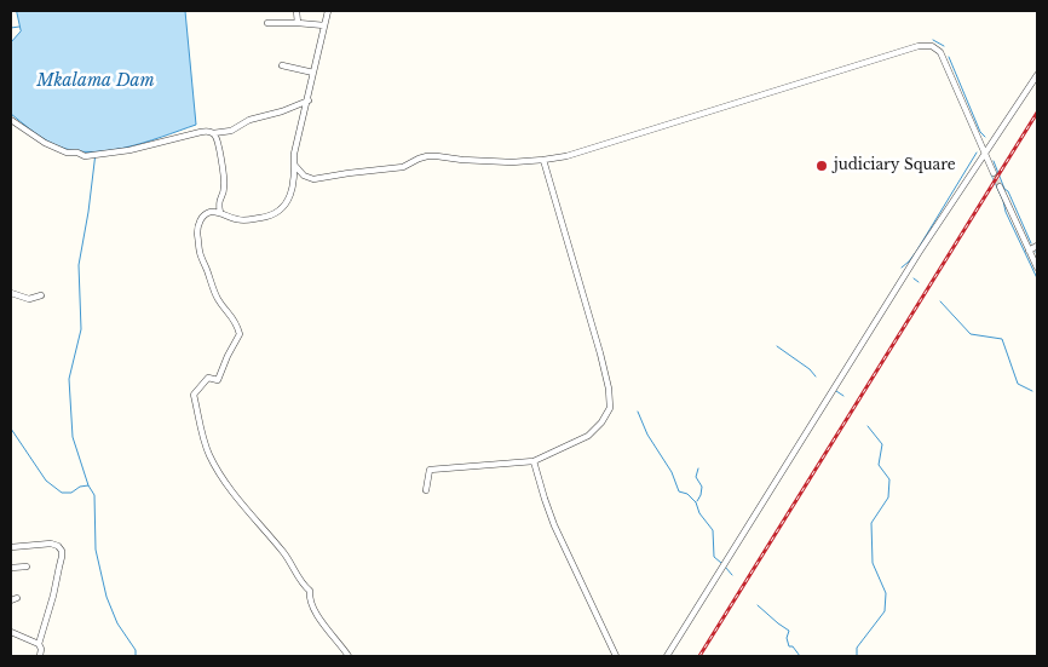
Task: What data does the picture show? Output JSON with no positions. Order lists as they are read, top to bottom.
{
  "water": ["Mkalama Dam"],
  "places": ["judiciary Square"]
}
